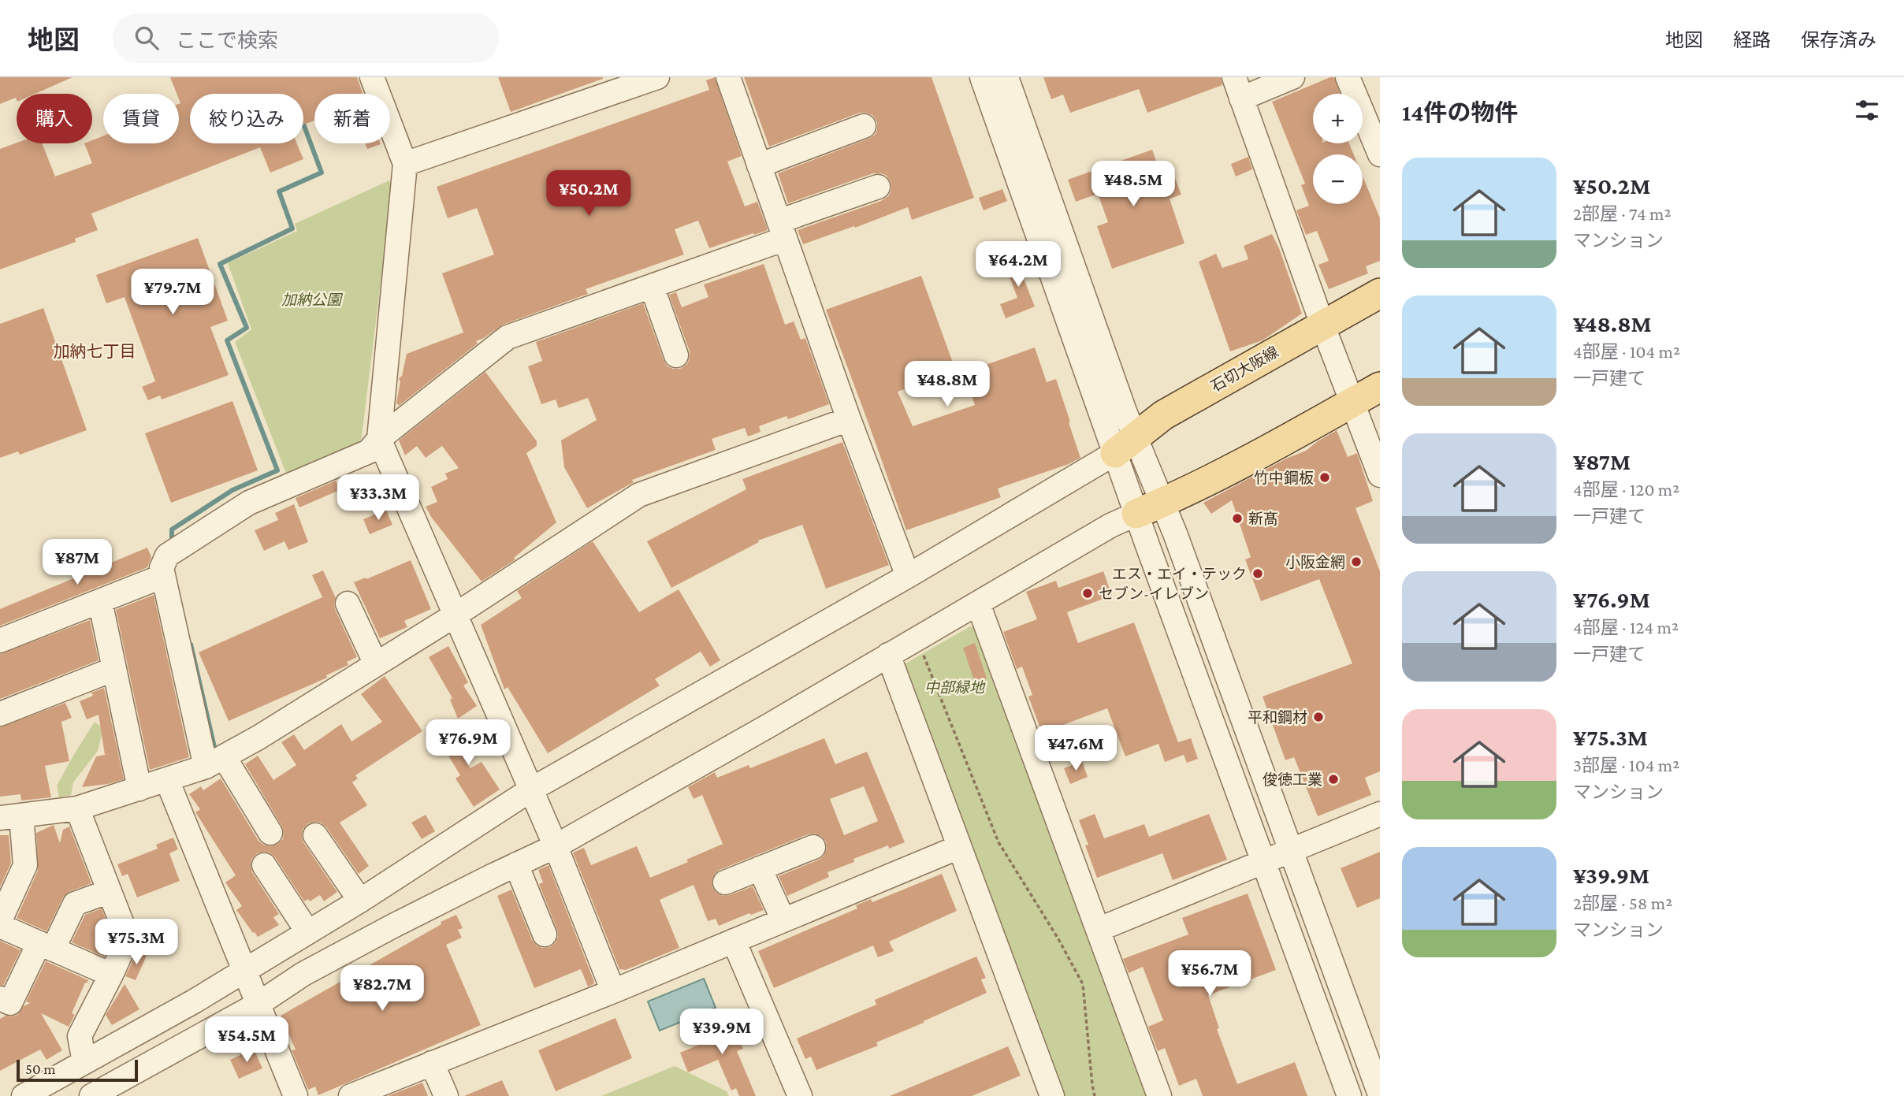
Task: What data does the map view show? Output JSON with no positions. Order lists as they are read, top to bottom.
{
  "streets": {
    "main road": ["石切大阪線"]
  },
  "districts": ["加納七丁目"],
  "parks": ["加納公園", "中部緑地"],
  "places": [
    "竹中鋼板",
    "新髙",
    "小阪金網",
    "エス・エイ・テック",
    "セブン-イレブン",
    "平和鋼材",
    "俊徳工業"
  ],
  "scale_bar": "50 m",
  "page": {
    "header": "地図",
    "search": "ここで検索",
    "nav": ["地図", "経路", "保存済み"],
    "heading": "14件の物件",
    "map_buttons": ["+", "−"],
    "chip": [
      "購入",
      "賃貸",
      "絞り込み",
      "新着"
    ],
    "list": [
      {
        "name": "¥50.2M",
        "note": "2部屋 · 74 m² · マンション"
      },
      {
        "name": "¥48.8M",
        "note": "4部屋 · 104 m² · 一戸建て"
      },
      {
        "name": "¥87M",
        "note": "4部屋 · 120 m² · 一戸建て"
      },
      {
        "name": "¥76.9M",
        "note": "4部屋 · 124 m² · 一戸建て"
      },
      {
        "name": "¥75.3M",
        "note": "3部屋 · 104 m² · マンション"
      },
      {
        "name": "¥39.9M",
        "note": "2部屋 · 58 m² · マンション"
      }
    ],
    "price": [
      "¥48.5M",
      "¥50.2M",
      "¥64.2M",
      "¥79.7M",
      "¥48.8M",
      "¥33.3M",
      "¥87M",
      "¥76.9M",
      "¥47.6M",
      "¥75.3M",
      "¥56.7M",
      "¥82.7M",
      "¥39.9M",
      "¥54.5M"
    ],
    "scale": "50 m"
  }
}
